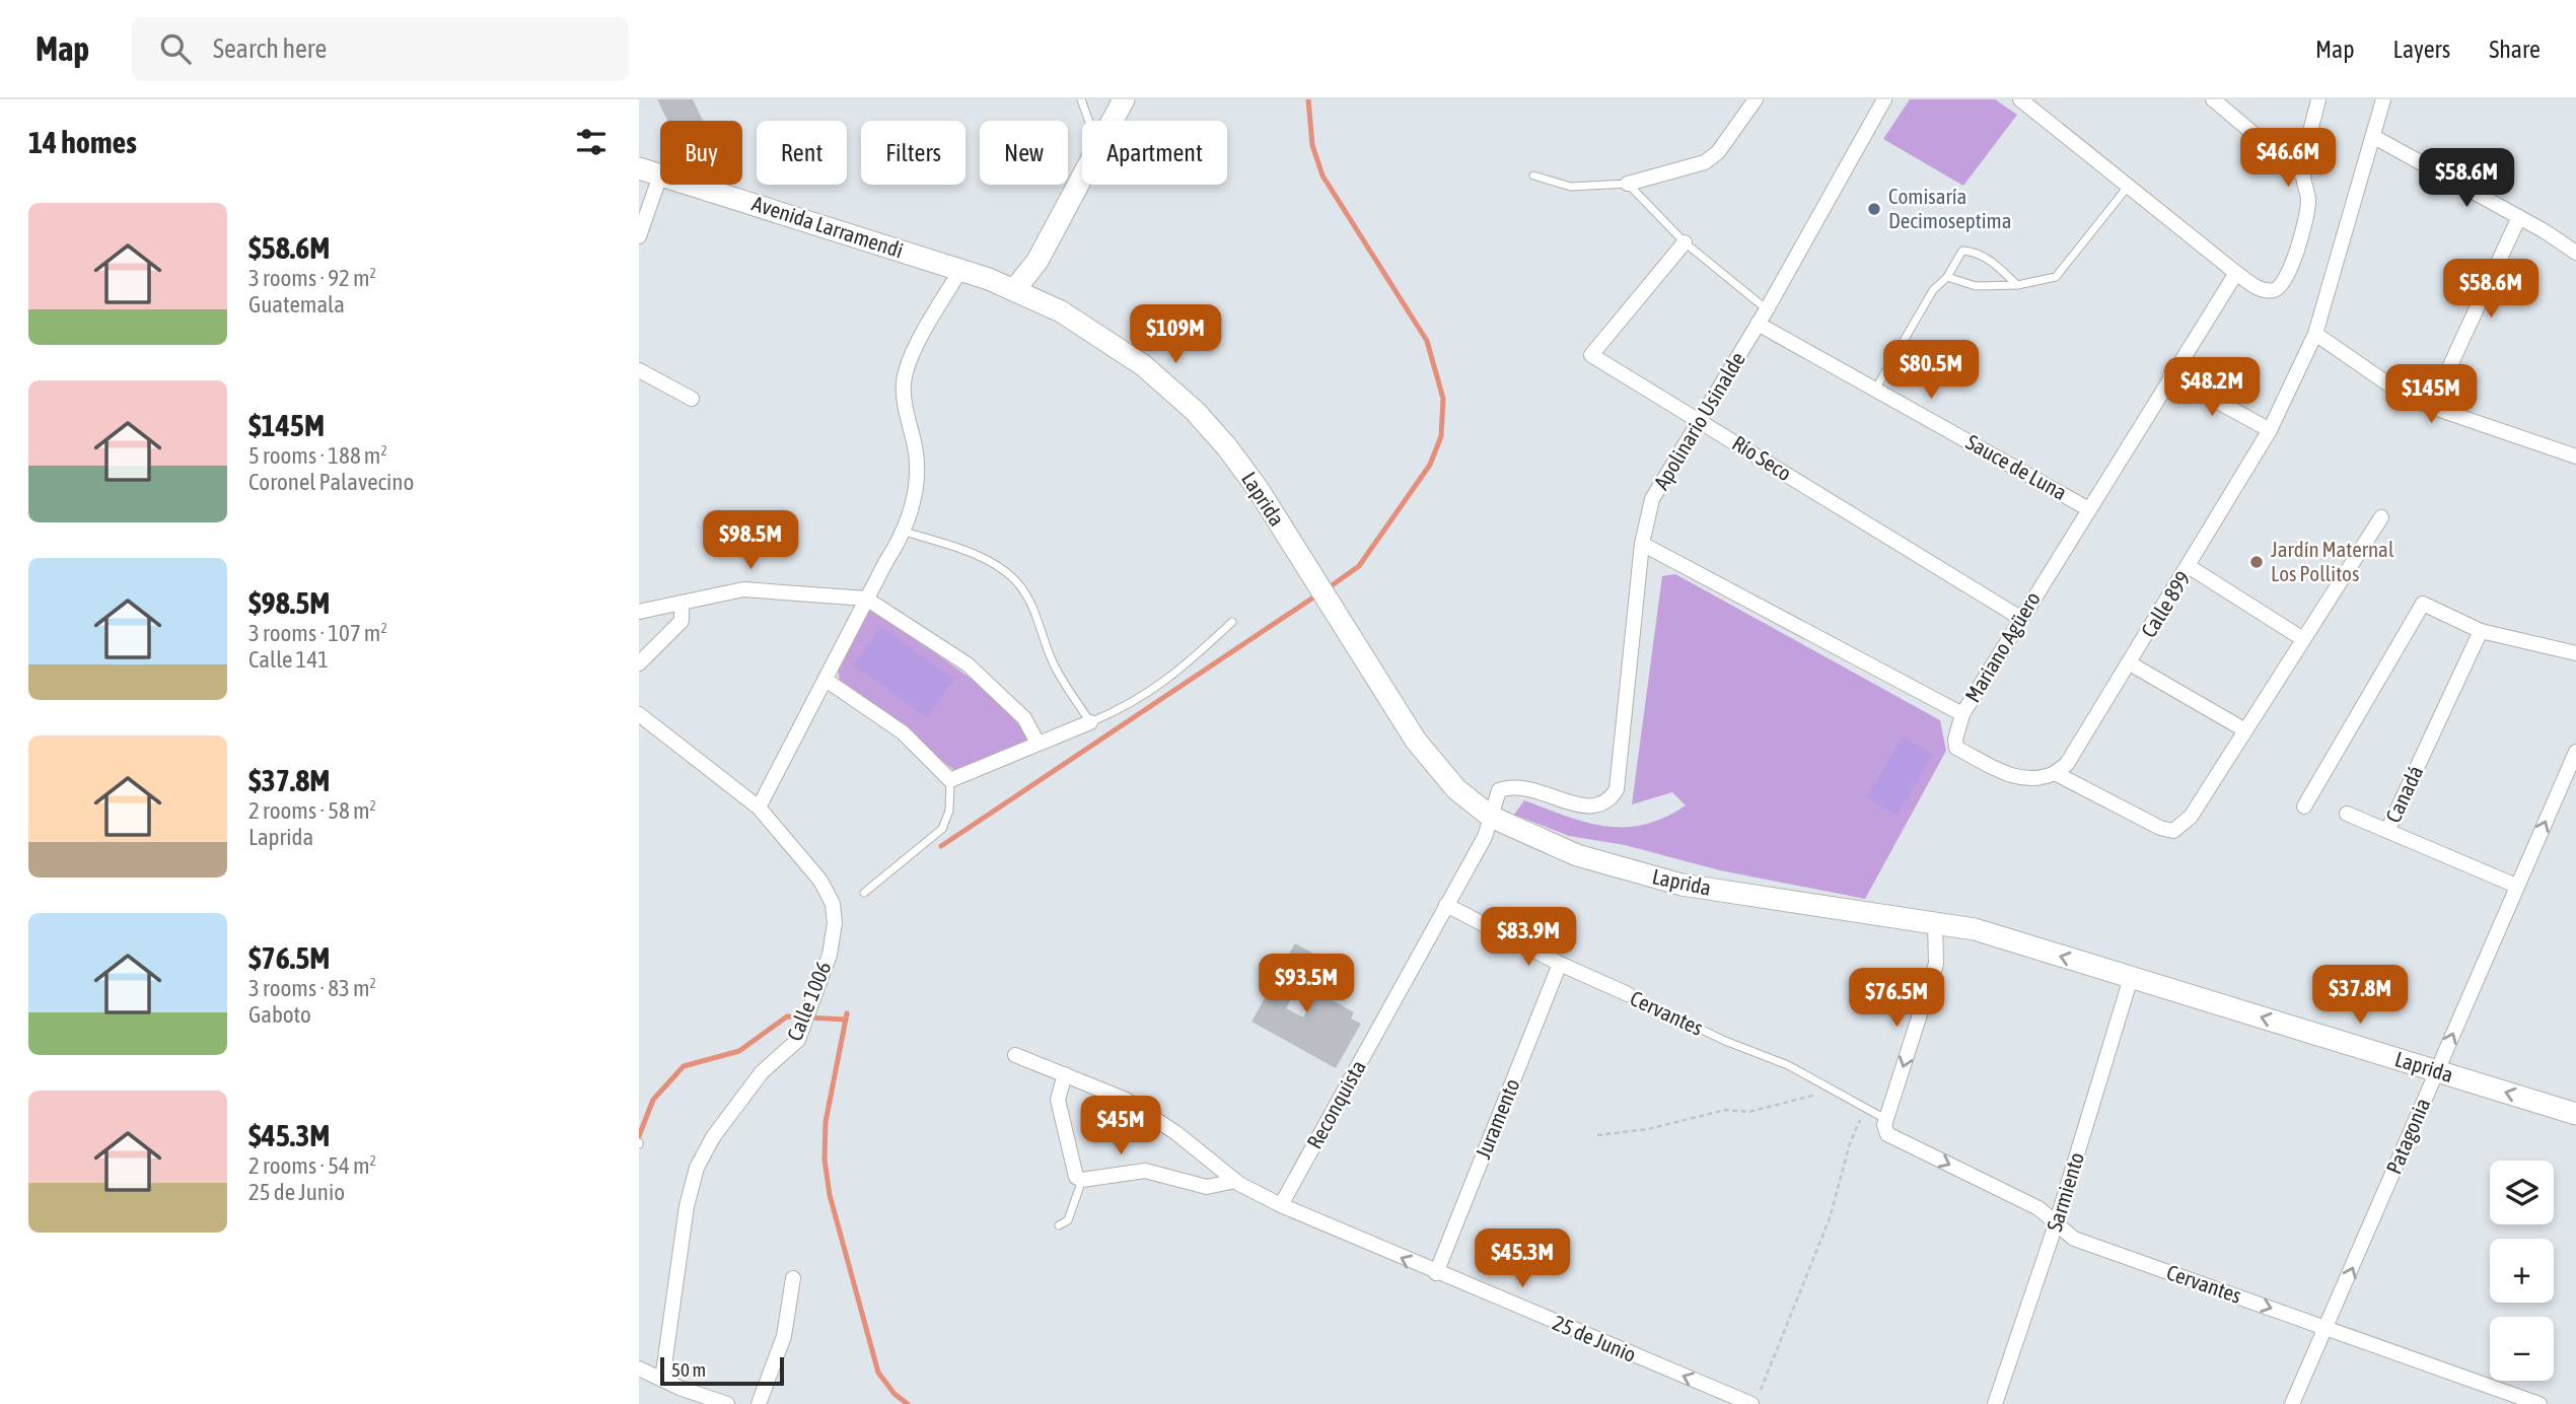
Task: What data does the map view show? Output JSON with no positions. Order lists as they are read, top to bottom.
{
  "streets": {
    "main road": ["Avenida Larramendi", "Laprida"],
    "street": [
      "Apolinario Usinalde",
      "Río Seco",
      "Sauce de Luna",
      "Calle 899",
      "Mariano Agüero",
      "Canadá",
      "Calle 1006",
      "Cervantes",
      "Reconquista",
      "Juramento",
      "Patagonia",
      "Sarmiento",
      "25 de Junio"
    ]
  },
  "crossings": [
    ["Avenida Larramendi", "Laprida"],
    ["Apolinario Usinalde", "Río Seco"],
    ["Apolinario Usinalde", "Sauce de Luna"],
    ["Apolinario Usinalde", "Laprida"],
    ["Apolinario Usinalde", "Mariano Agüero"],
    ["Apolinario Usinalde", "Reconquista"],
    ["Río Seco", "Mariano Agüero"],
    ["Sauce de Luna", "Mariano Agüero"],
    ["Laprida", "Reconquista"],
    ["Laprida", "Patagonia"],
    ["Laprida", "Sarmiento"],
    ["Canadá", "Patagonia"],
    ["Cervantes", "Reconquista"],
    ["Cervantes", "Juramento"],
    ["Cervantes", "Patagonia"],
    ["Cervantes", "Sarmiento"],
    ["Reconquista", "25 de Junio"],
    ["Juramento", "25 de Junio"]
  ],
  "one_way": [
    "Laprida",
    "Cervantes",
    "Patagonia",
    "25 de Junio"
  ],
  "places": ["Comisaría Decimoseptima", "Jardín Maternal Los Pollitos"],
  "scale_bar": "50 m",
  "page": {
    "header": "Map",
    "search": "Search here",
    "nav": ["Map", "Layers", "Share"],
    "heading": "14 homes",
    "chip": [
      "Buy",
      "Rent",
      "Filters",
      "New",
      "Apartment"
    ],
    "price": [
      "$46.6M",
      "$58.6M",
      "$58.6M",
      "$109M",
      "$80.5M",
      "$48.2M",
      "$145M",
      "$98.5M",
      "$83.9M",
      "$93.5M",
      "$37.8M",
      "$76.5M",
      "$45M",
      "$45.3M"
    ],
    "list": [
      {
        "name": "$58.6M",
        "note": "3 rooms · 92 m² · Guatemala"
      },
      {
        "name": "$145M",
        "note": "5 rooms · 188 m² · Coronel Palavecino"
      },
      {
        "name": "$98.5M",
        "note": "3 rooms · 107 m² · Calle 141"
      },
      {
        "name": "$37.8M",
        "note": "2 rooms · 58 m² · Laprida"
      },
      {
        "name": "$76.5M",
        "note": "3 rooms · 83 m² · Gaboto"
      },
      {
        "name": "$45.3M",
        "note": "2 rooms · 54 m² · 25 de Junio"
      }
    ],
    "map_buttons": ["+", "−"],
    "scale": "50 m"
  }
}
